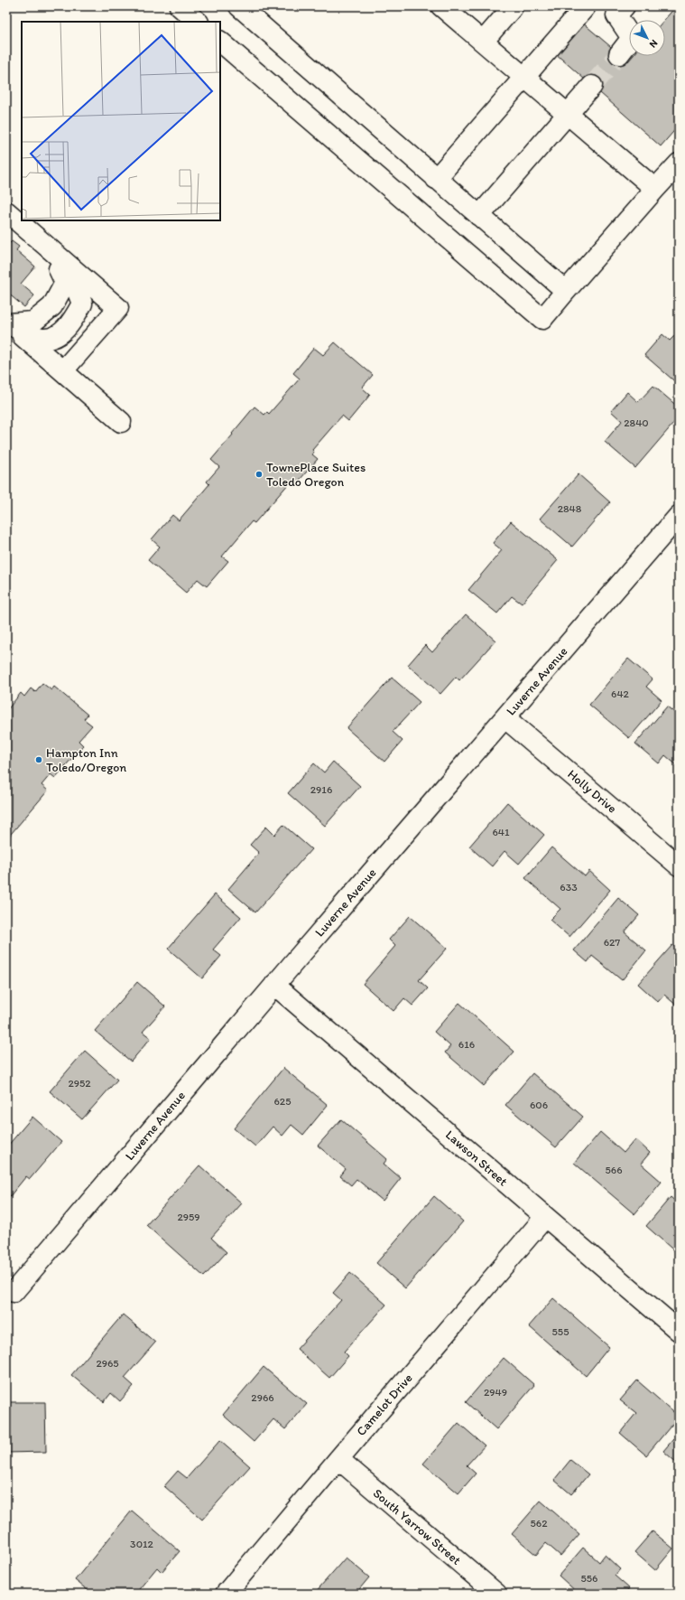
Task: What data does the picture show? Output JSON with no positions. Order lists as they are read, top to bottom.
{
  "streets": {
    "street": [
      "Luverne Avenue",
      "Holly Drive",
      "Lawson Street",
      "Camelot Drive",
      "South Yarrow Street"
    ]
  },
  "crossings": [
    ["Luverne Avenue", "Holly Drive"],
    ["Luverne Avenue", "Lawson Street"],
    ["Lawson Street", "Camelot Drive"],
    ["Camelot Drive", "South Yarrow Street"]
  ],
  "places": ["TownePlace Suites Toledo Oregon", "Hampton Inn Toledo/Oregon"],
  "house_numbers": [
    "2840",
    "2848",
    "642",
    "2916",
    "641",
    "633",
    "627",
    "616",
    "2952",
    "625",
    "606",
    "566",
    "2959",
    "555",
    "2965",
    "2949",
    "2966",
    "562",
    "3012",
    "556"
  ],
  "north": "bottom right"
}
